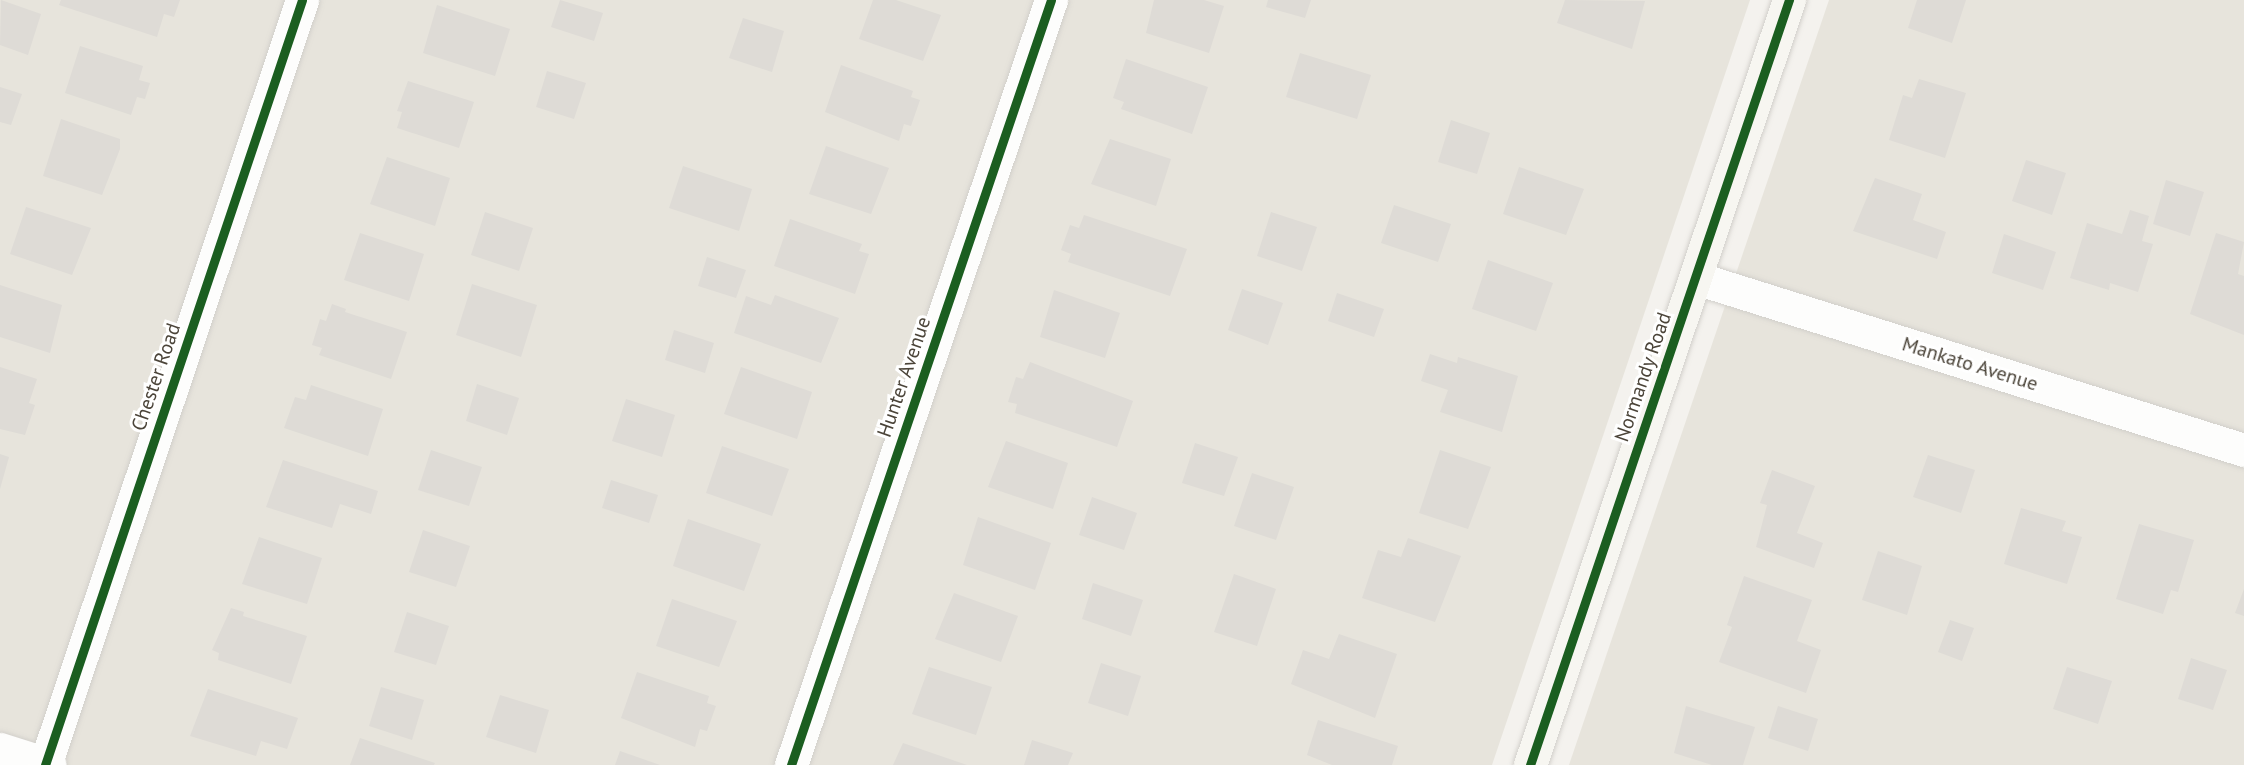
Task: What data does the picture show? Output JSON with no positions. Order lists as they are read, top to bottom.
{
  "streets": {
    "street": [
      "Mankato Avenue",
      "Chester Road",
      "Hunter Avenue",
      "Normandy Road"
    ]
  },
  "crossings": [
    ["Mankato Avenue", "Normandy Road"]
  ]
}
